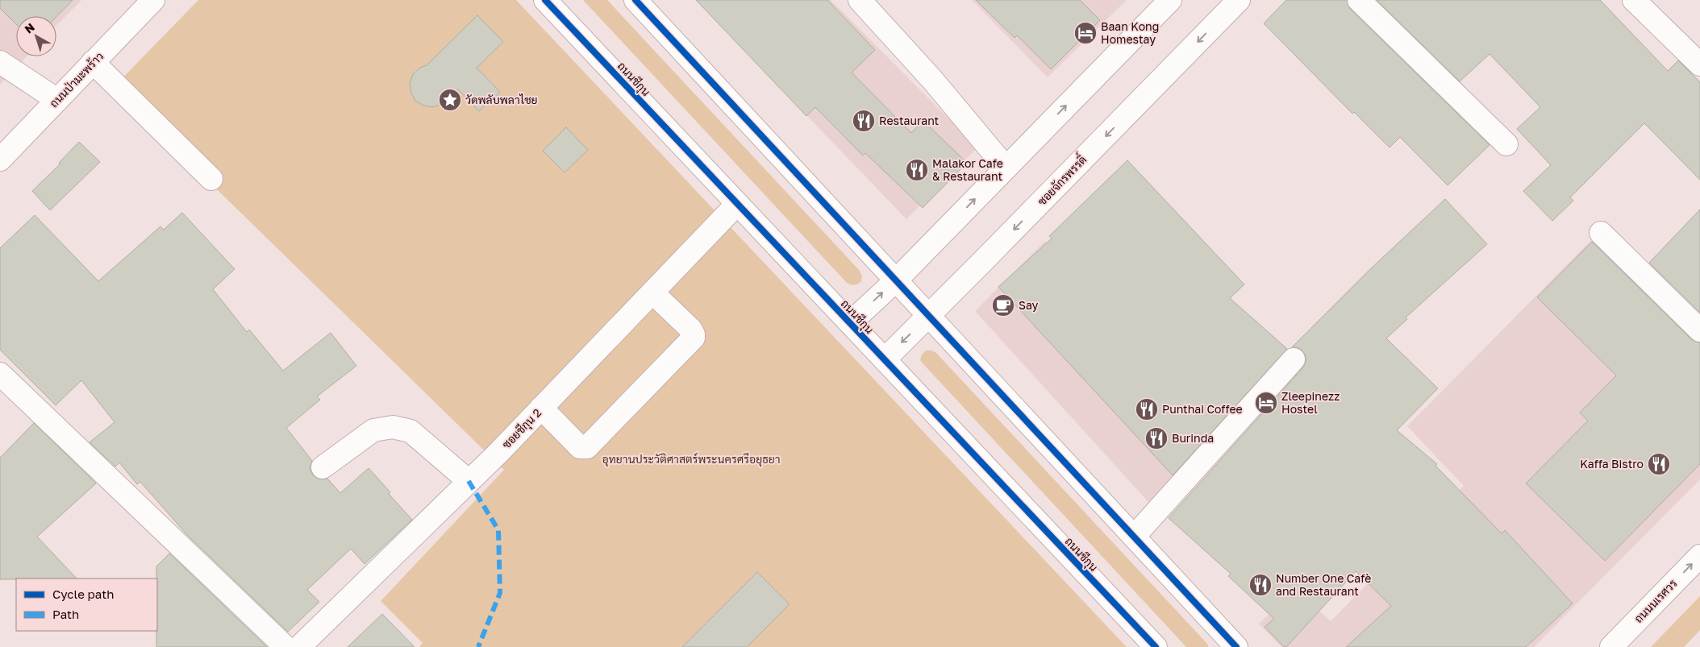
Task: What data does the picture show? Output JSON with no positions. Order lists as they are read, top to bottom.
{
  "streets": {
    "street": [
      "ถนนชีกุน",
      "ถนนป่ามะพร้าว",
      "ซอยจักรพรรดิ์",
      "ซอยชีกุน 2",
      "ถนนนเรศวร"
    ]
  },
  "crossings": [
    ["ถนนชีกุน", "ซอยจักรพรรดิ์"],
    ["ถนนชีกุน", "ซอยชีกุน 2"]
  ],
  "one_way": ["ถนนนเรศวร"],
  "parks": ["อุทยานประวัติศาสตร์พระนครศรีอยุธยา"],
  "places": {
    "hotel": ["Baan Kong Homestay", "Zleepinezz Hostel"],
    "place": ["วัดพลับพลาไชย"],
    "restaurant": [
      "Restaurant",
      "Malakor Cafe & Restaurant",
      "Punthai Coffee",
      "Burinda",
      "Kaffa Bistro",
      "Number One Cafè and Restaurant"
    ],
    "cafe": ["Say"]
  },
  "legend": ["Cycle path", "Path"],
  "north": "top left"
}
